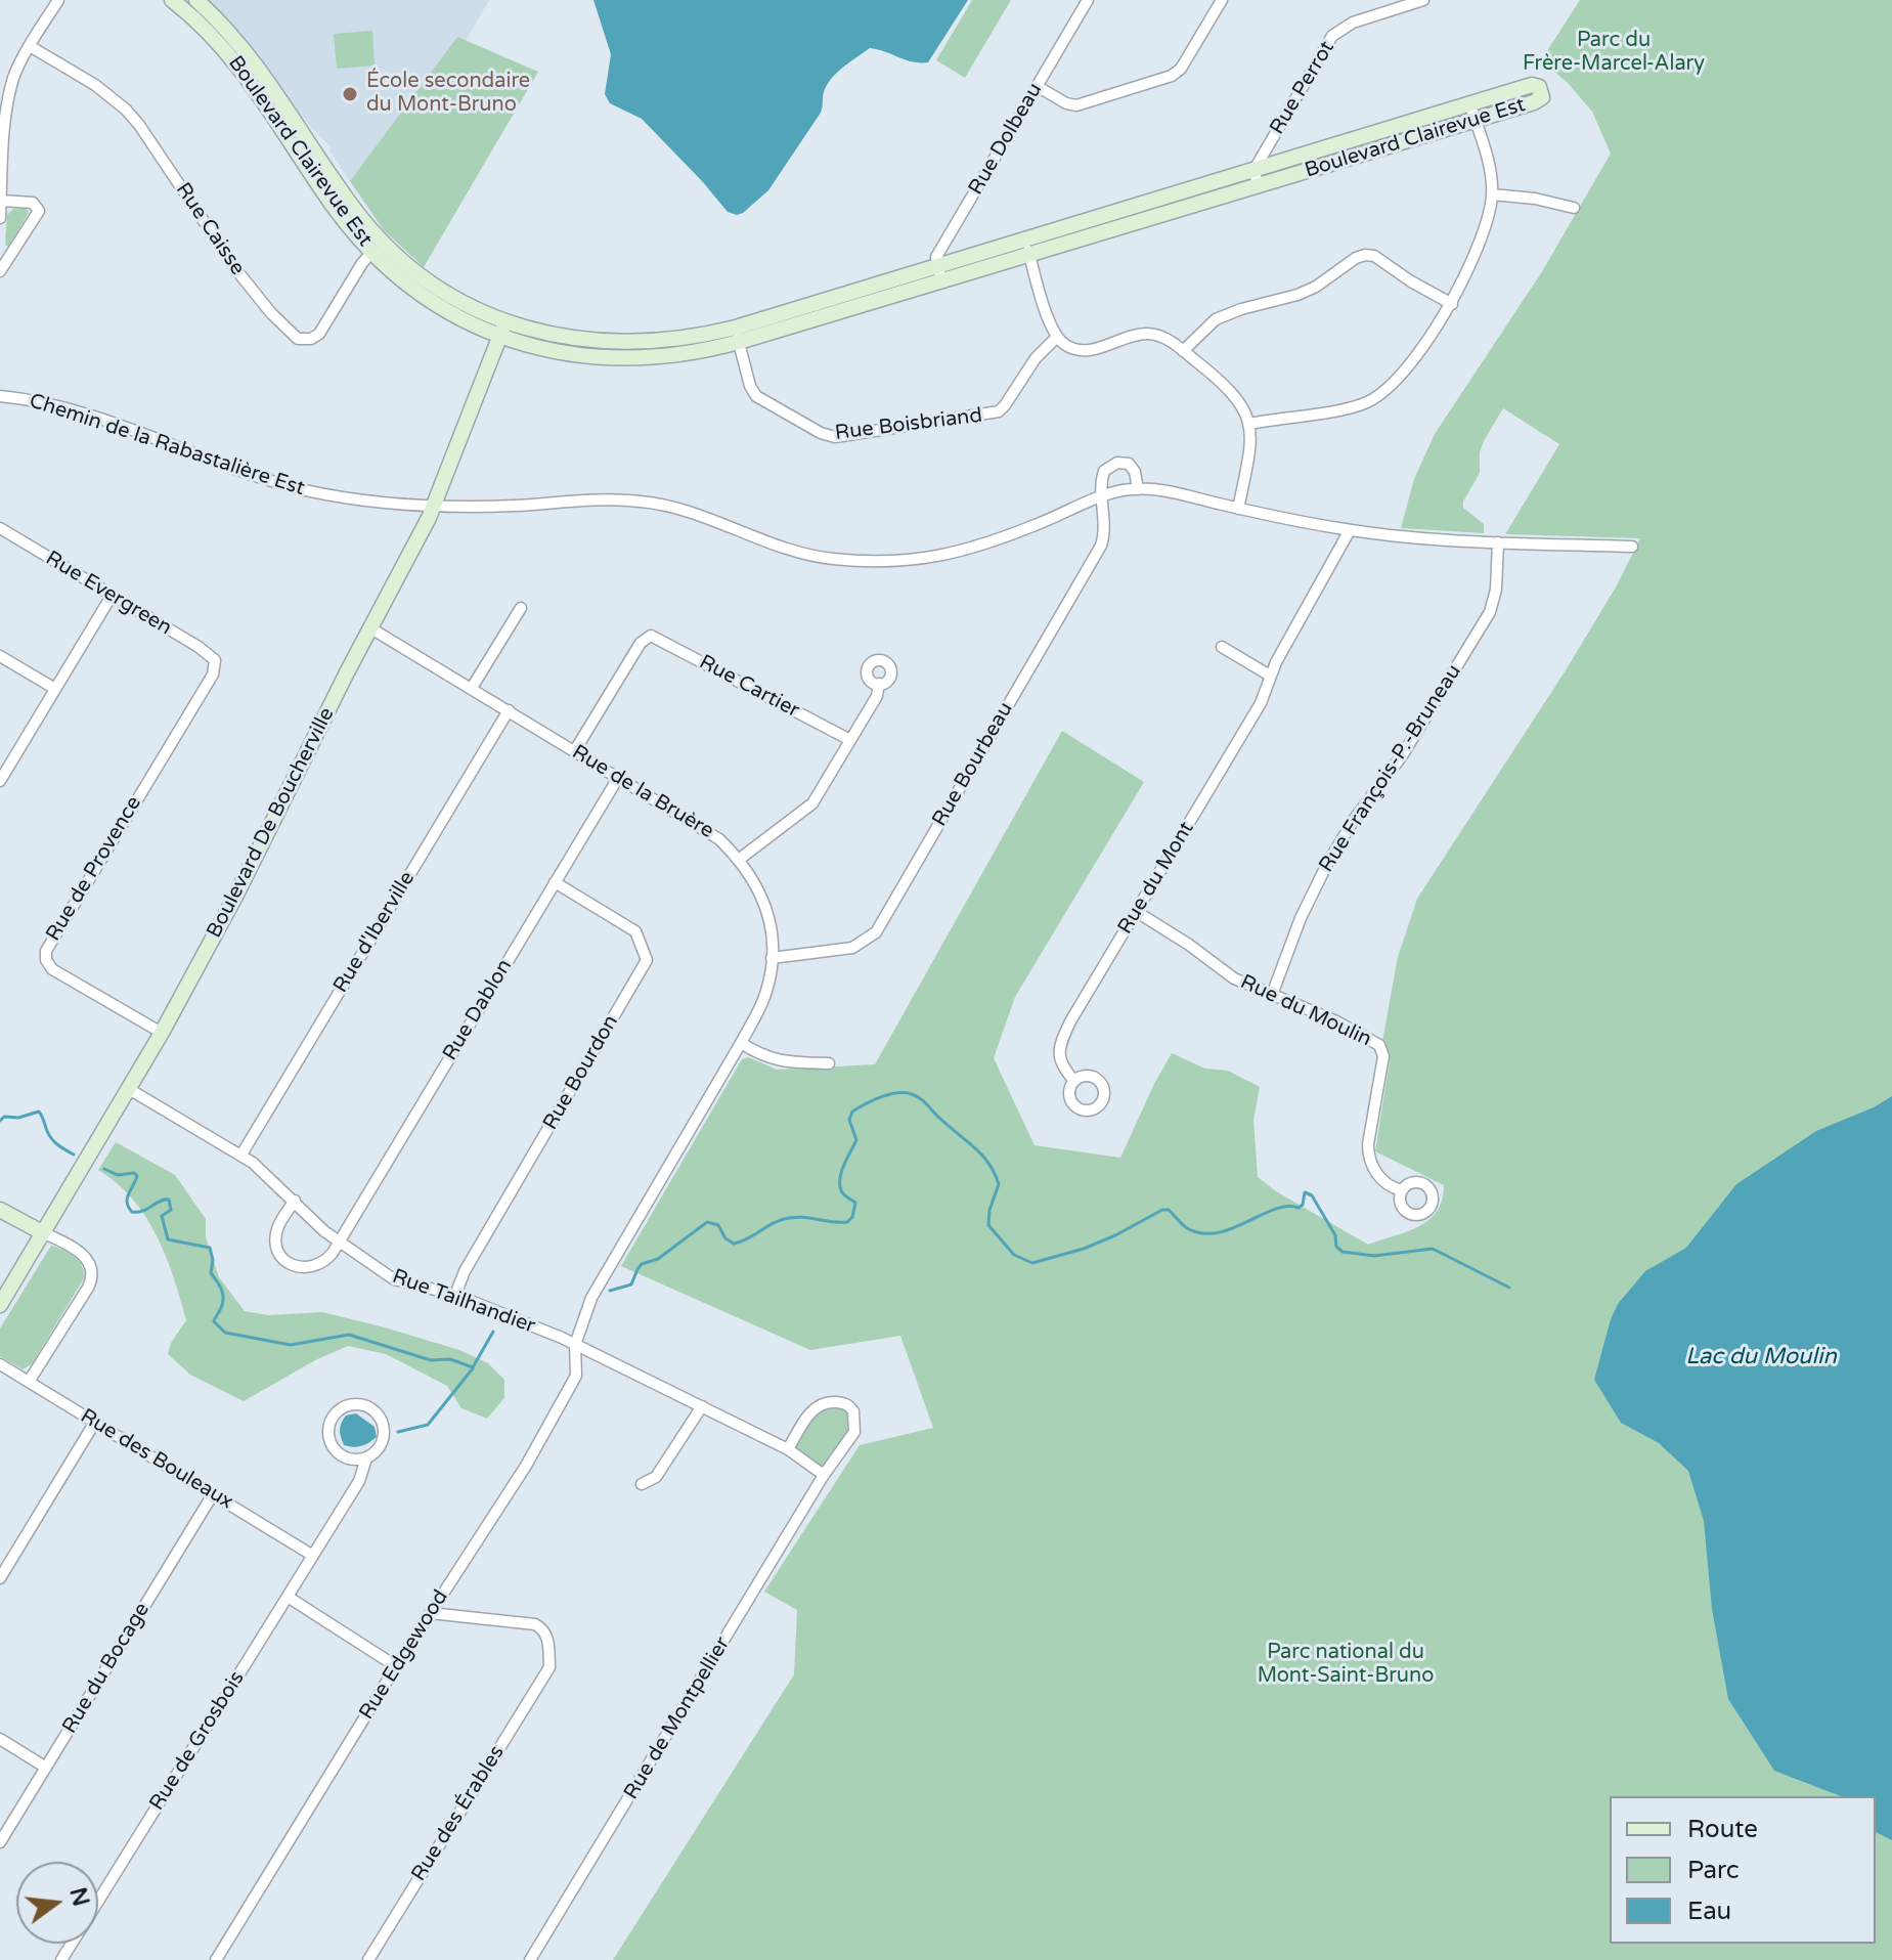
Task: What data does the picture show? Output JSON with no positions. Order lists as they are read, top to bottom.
{
  "streets": {
    "street": [
      "Rue Perrot",
      "Boulevard Clairevue Est",
      "Rue Dolbeau",
      "Rue Caisse",
      "Rue Boisbriand",
      "Chemin de la Rabastalière Est",
      "Rue Evergreen",
      "Rue Cartier",
      "Rue Bourbeau",
      "Rue François-P.-Bruneau",
      "Rue de la Bruère",
      "Boulevard De Boucherville",
      "Rue de Provence",
      "Rue du Mont",
      "Rue d'Iberville",
      "Rue Dablon",
      "Rue du Moulin",
      "Rue Bourdon",
      "Rue Tailhandier",
      "Rue des Bouleaux",
      "Rue Edgewood",
      "Rue du Bocage",
      "Rue de Montpellier",
      "Rue de Grosbois",
      "Rue des Érables"
    ]
  },
  "crossings": [
    ["Rue Perrot", "Boulevard Clairevue Est"],
    ["Boulevard Clairevue Est", "Rue Dolbeau"],
    ["Boulevard Clairevue Est", "Rue Caisse"],
    ["Boulevard Clairevue Est", "Rue Boisbriand"],
    ["Boulevard Clairevue Est", "Boulevard De Boucherville"],
    ["Chemin de la Rabastalière Est", "Rue Bourbeau"],
    ["Chemin de la Rabastalière Est", "Rue François-P.-Bruneau"],
    ["Chemin de la Rabastalière Est", "Boulevard De Boucherville"],
    ["Chemin de la Rabastalière Est", "Rue du Mont"],
    ["Rue Evergreen", "Rue de Provence"],
    ["Rue Cartier", "Rue de la Bruère"],
    ["Rue Bourbeau", "Rue de la Bruère"],
    ["Rue François-P.-Bruneau", "Rue du Moulin"],
    ["Rue de la Bruère", "Boulevard De Boucherville"],
    ["Rue de la Bruère", "Rue d'Iberville"],
    ["Rue de la Bruère", "Rue Dablon"],
    ["Rue de la Bruère", "Rue Tailhandier"],
    ["Rue de la Bruère", "Rue Edgewood"],
    ["Boulevard De Boucherville", "Rue de Provence"],
    ["Boulevard De Boucherville", "Rue Tailhandier"],
    ["Rue du Mont", "Rue du Moulin"],
    ["Rue d'Iberville", "Rue Tailhandier"],
    ["Rue Dablon", "Rue Bourdon"],
    ["Rue Dablon", "Rue Tailhandier"],
    ["Rue Bourdon", "Rue Tailhandier"],
    ["Rue Tailhandier", "Rue Edgewood"],
    ["Rue Tailhandier", "Rue de Montpellier"],
    ["Rue des Bouleaux", "Rue du Bocage"],
    ["Rue des Bouleaux", "Rue de Grosbois"],
    ["Rue Edgewood", "Rue des Érables"]
  ],
  "water": ["Lac du Moulin"],
  "parks": ["Parc du Frère-Marcel-Alary", "Parc national du Mont-Saint-Bruno"],
  "places": ["École secondaire du Mont-Bruno"],
  "legend": ["Route", "Parc", "Eau"],
  "north": "right"
}
